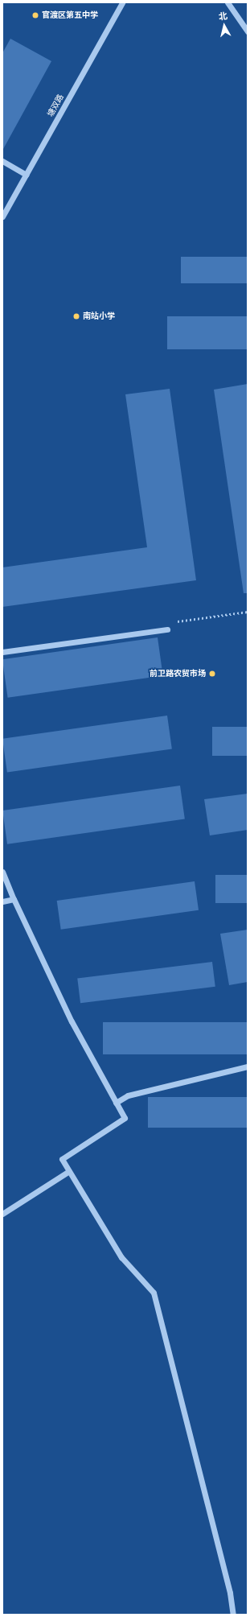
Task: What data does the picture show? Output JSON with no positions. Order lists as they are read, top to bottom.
{
  "streets": {
    "street": ["塘双路"]
  },
  "places": ["官渡区第五中学", "南站小学", "前卫路农贸市场"],
  "north": "top"
}
